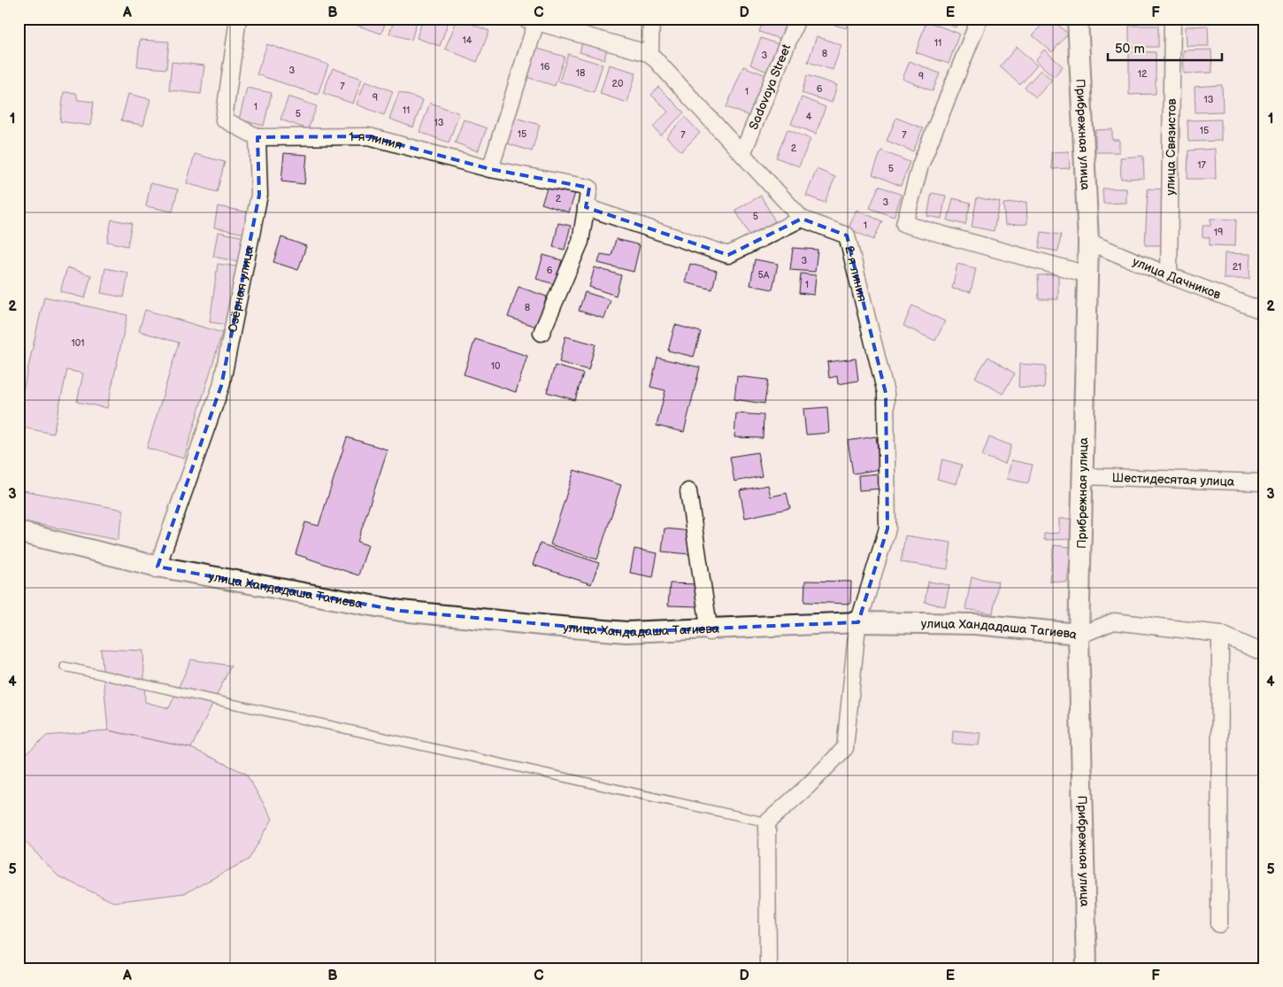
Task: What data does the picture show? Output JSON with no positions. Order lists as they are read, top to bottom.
{
  "streets": {
    "street": [
      "Sadovaya Street",
      "Прибрежная улица",
      "1-я линия",
      "улица Связистов",
      "2-я линия",
      "улица Дачников",
      "Озёрная улица",
      "Шестидесятая улица",
      "улица Хандадаша Тагиева"
    ]
  },
  "crossings": [
    ["Sadovaya Street", "2-я линия"],
    ["Прибрежная улица", "улица Дачников"],
    ["Прибрежная улица", "Шестидесятая улица"],
    ["Прибрежная улица", "улица Хандадаша Тагиева"],
    ["1-я линия", "Озёрная улица"],
    ["улица Связистов", "улица Дачников"],
    ["2-я линия", "улица Хандадаша Тагиева"],
    ["Озёрная улица", "улица Хандадаша Тагиева"]
  ],
  "house_numbers": [
    "14",
    "11",
    "8",
    "3",
    "16",
    "3",
    "18",
    "12",
    "9",
    "20",
    "7",
    "6",
    "1",
    "9",
    "13",
    "1",
    "11",
    "5",
    "4",
    "13",
    "15",
    "15",
    "7",
    "7",
    "2",
    "17",
    "5",
    "2",
    "3",
    "5",
    "1",
    "19",
    "3",
    "21",
    "6",
    "5А",
    "1",
    "8",
    "101",
    "10"
  ],
  "scale_bar": "50 m",
  "grid": {
    "columns": [
      "A",
      "B",
      "C",
      "D",
      "E",
      "F"
    ],
    "rows": [
      "1",
      "2",
      "3",
      "4",
      "5"
    ]
  }
}
